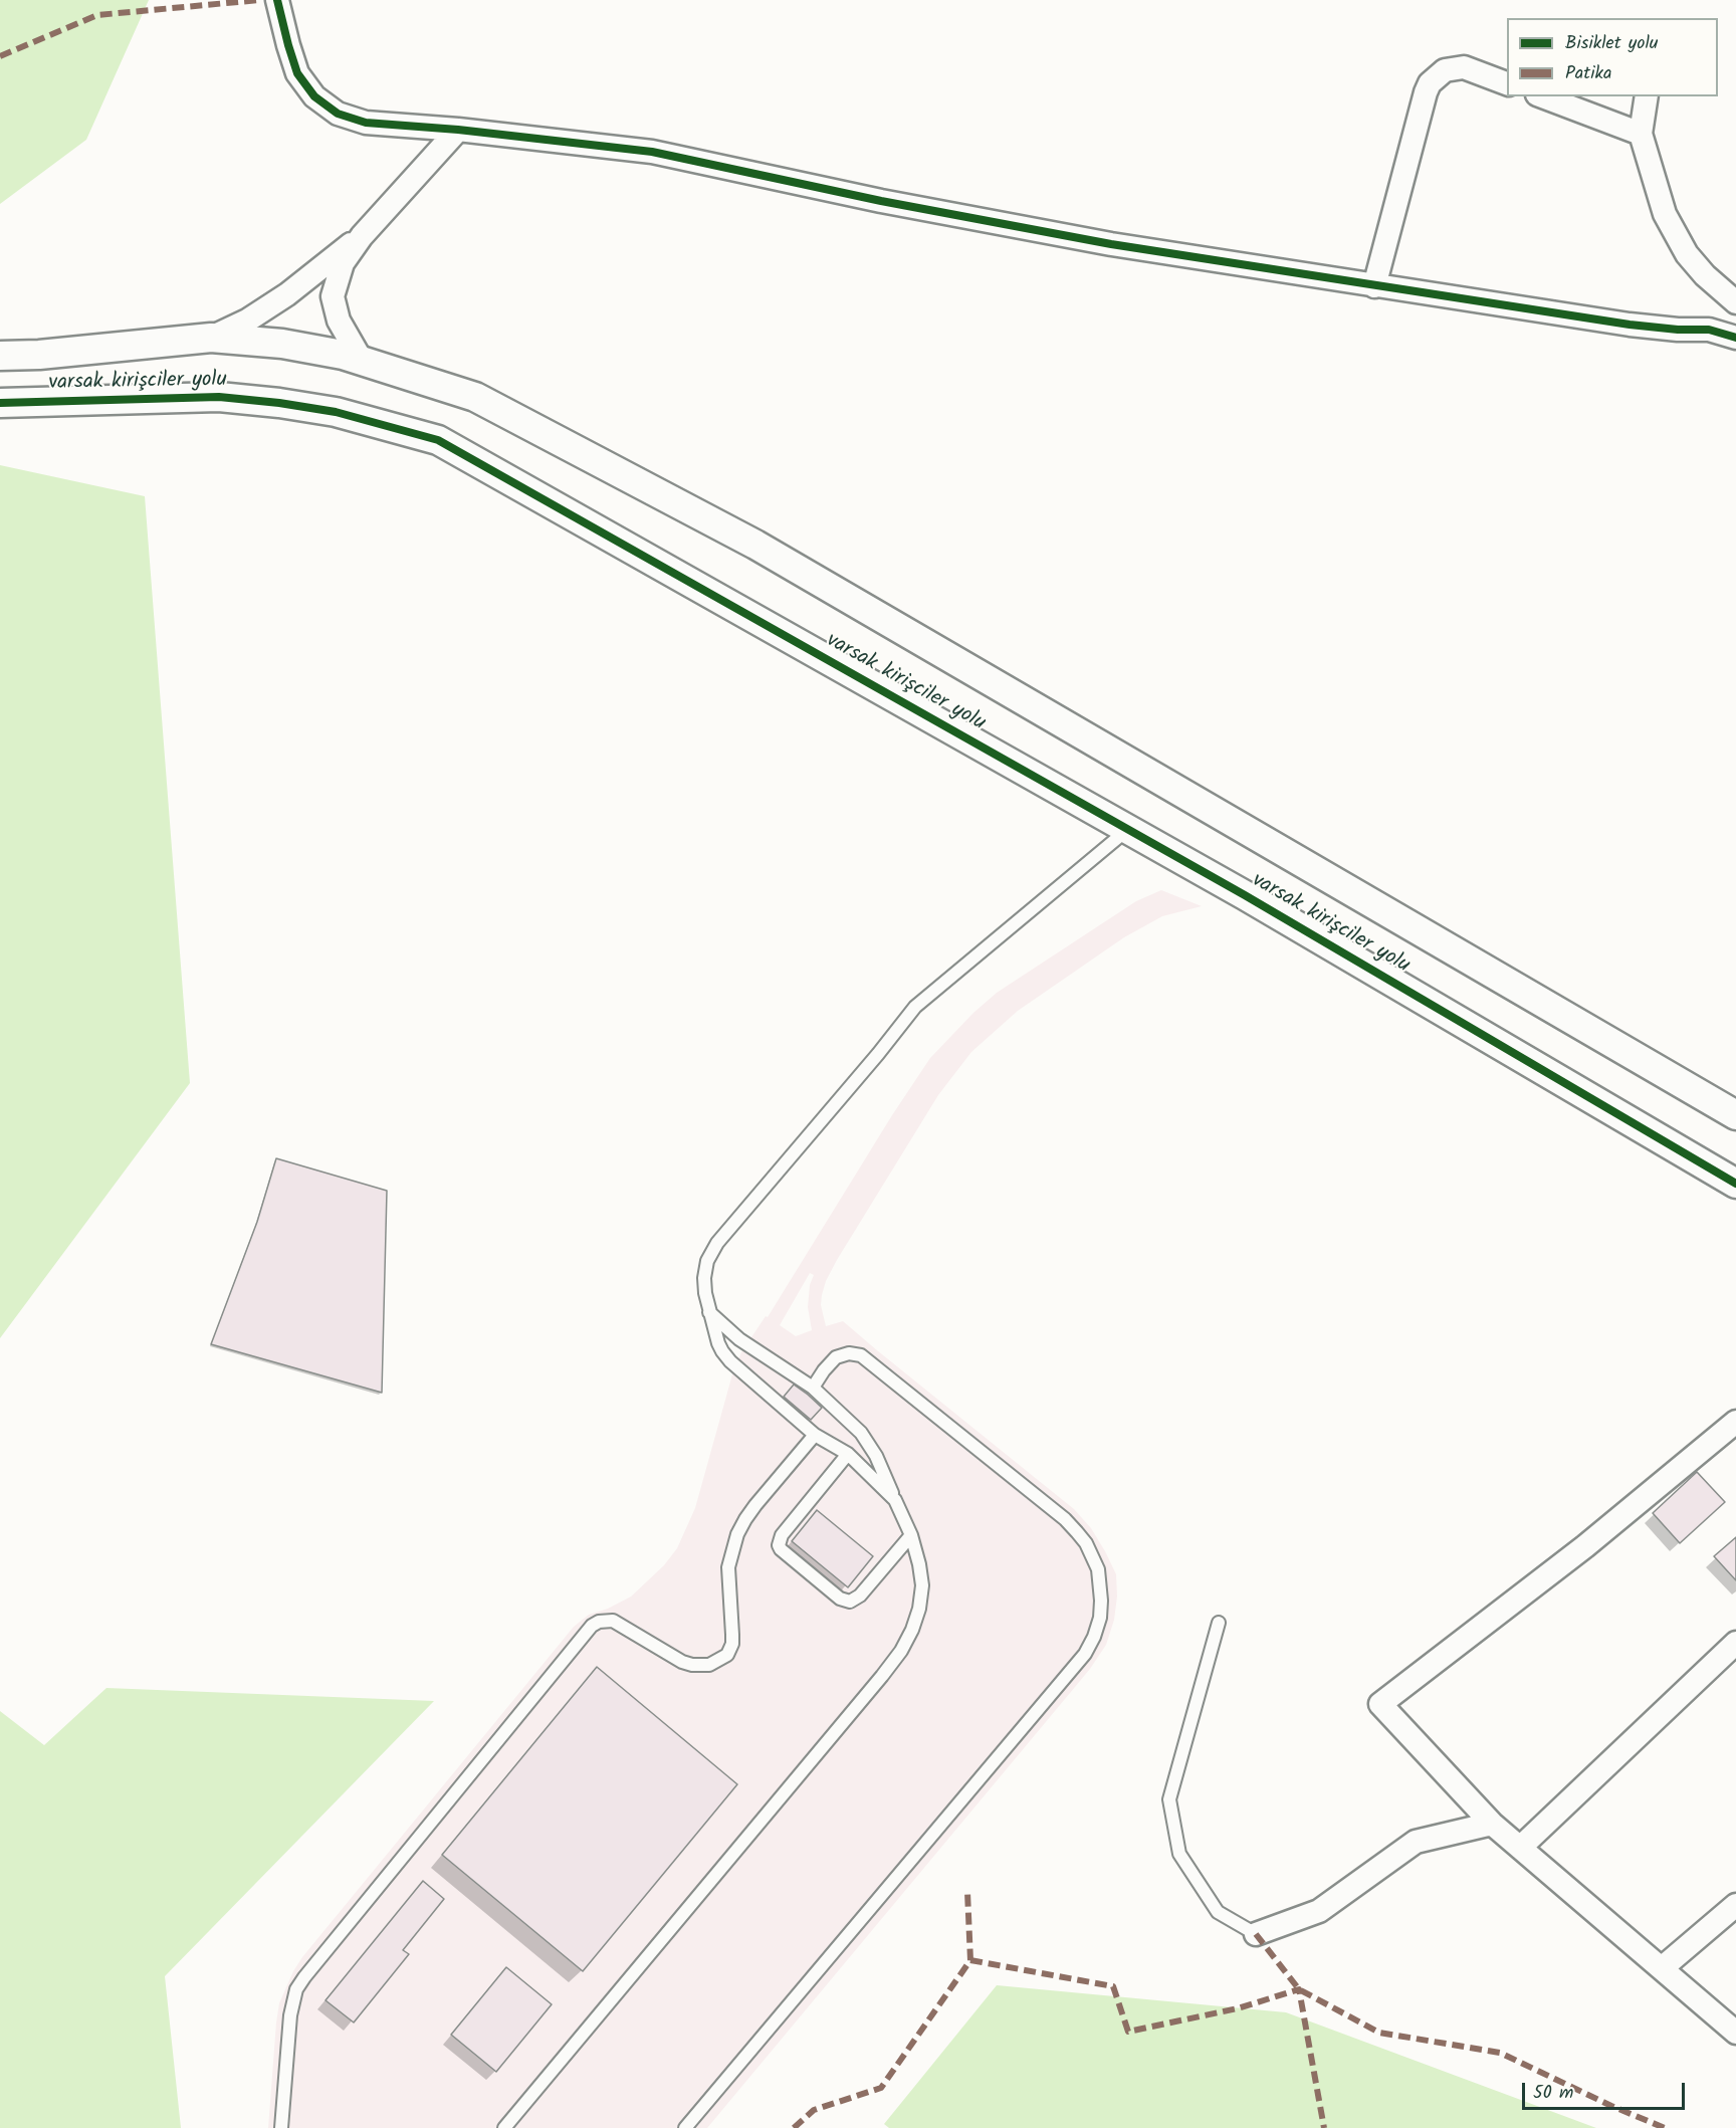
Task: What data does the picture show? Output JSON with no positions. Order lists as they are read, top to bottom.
{
  "streets": {
    "street": ["varsak kirişciler yolu"]
  },
  "legend": ["Bisiklet yolu", "Patika"],
  "scale_bar": "50 m"
}
